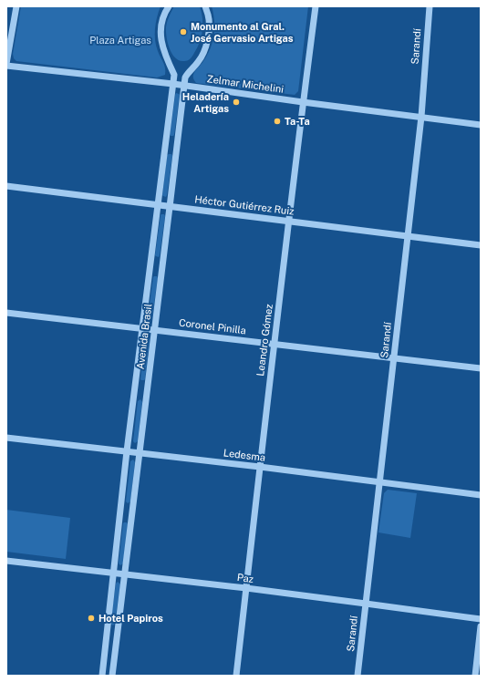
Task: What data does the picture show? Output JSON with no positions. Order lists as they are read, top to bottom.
{
  "streets": {
    "street": [
      "Sarandí",
      "Zelmar Michelini",
      "Héctor Gutiérrez Ruiz",
      "Coronel Pinilla",
      "Avenida Brasil",
      "Leandro Gómez",
      "Ledesma",
      "Paz"
    ]
  },
  "crossings": [
    ["Sarandí", "Zelmar Michelini"],
    ["Sarandí", "Héctor Gutiérrez Ruiz"],
    ["Sarandí", "Coronel Pinilla"],
    ["Sarandí", "Ledesma"],
    ["Sarandí", "Paz"],
    ["Zelmar Michelini", "Avenida Brasil"],
    ["Zelmar Michelini", "Leandro Gómez"],
    ["Héctor Gutiérrez Ruiz", "Avenida Brasil"],
    ["Héctor Gutiérrez Ruiz", "Leandro Gómez"],
    ["Coronel Pinilla", "Avenida Brasil"],
    ["Coronel Pinilla", "Leandro Gómez"],
    ["Avenida Brasil", "Ledesma"],
    ["Avenida Brasil", "Paz"],
    ["Leandro Gómez", "Ledesma"],
    ["Leandro Gómez", "Paz"]
  ],
  "parks": ["Plaza Artigas"],
  "places": [
    "Monumento al Gral. José Gervasio Artigas",
    "Heladería Artigas",
    "Ta-Ta",
    "Hotel Papiros"
  ]
}
